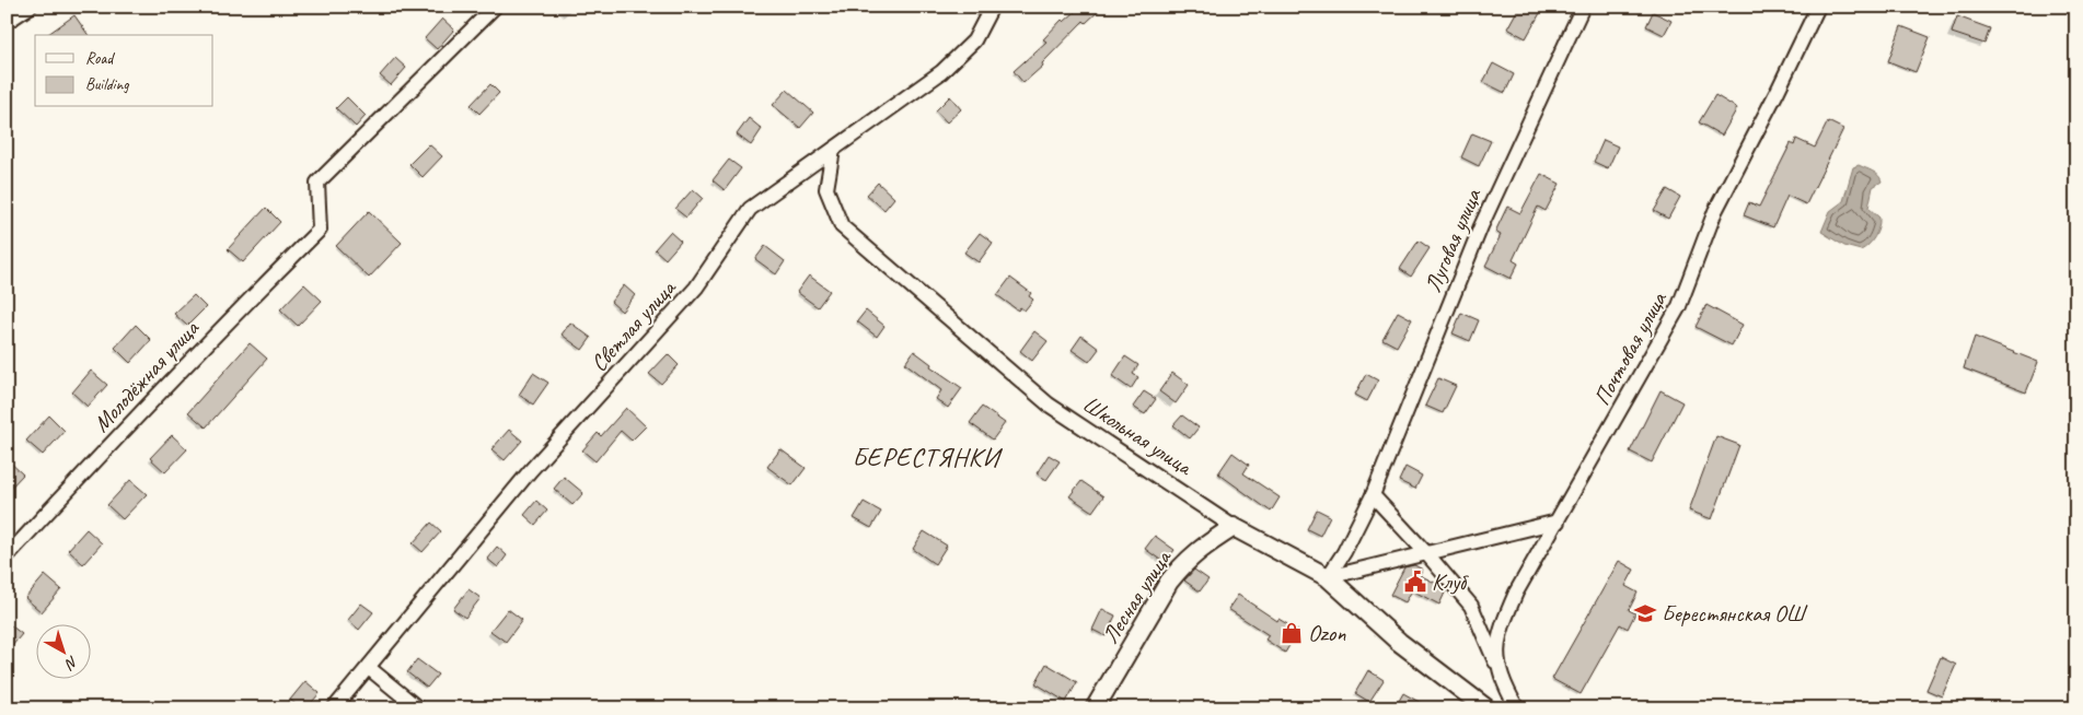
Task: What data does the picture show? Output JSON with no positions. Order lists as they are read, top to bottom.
{
  "streets": {
    "street": [
      "Луговая улица",
      "Светлая улица",
      "Почтовая улица",
      "Молодёжная улица",
      "Школьная улица",
      "Лесная улица"
    ]
  },
  "crossings": [
    ["Луговая улица", "Школьная улица"],
    ["Светлая улица", "Школьная улица"],
    ["Школьная улица", "Лесная улица"]
  ],
  "districts": ["БЕРЕСТЯНКИ"],
  "places": {
    "public building": ["Клуб"],
    "school or university": ["Берестянская ОШ"],
    "shop": ["Ozon"]
  },
  "legend": ["Road", "Building"],
  "north": "bottom right"
}
